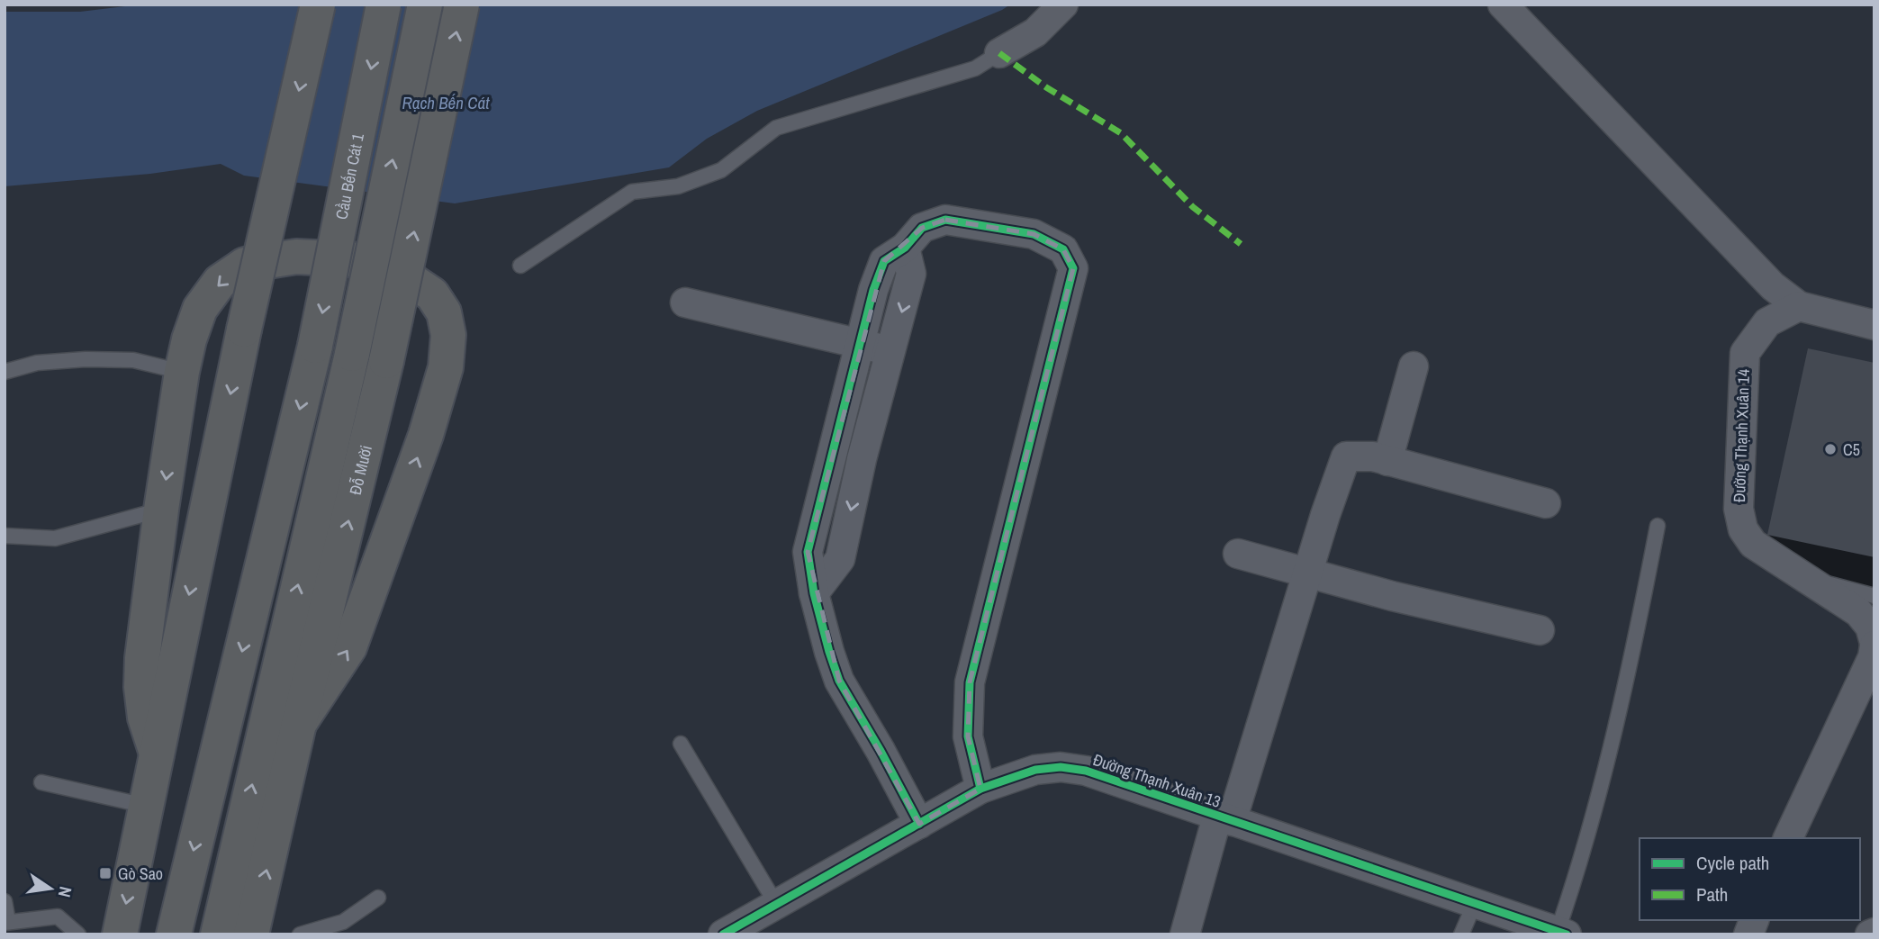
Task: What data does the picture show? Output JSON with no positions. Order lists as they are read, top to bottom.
{
  "streets": {
    "highway": ["Cầu Bến Cát 1", "Đỗ Mười"],
    "street": ["Đường Thạnh Xuân 14", "Đường Thạnh Xuân 13"]
  },
  "water": ["Rạch Bến Cát"],
  "places": {
    "other": ["C5"],
    "transit": ["Gò Sao"]
  },
  "legend": ["Cycle path", "Path"],
  "north": "right"
}
